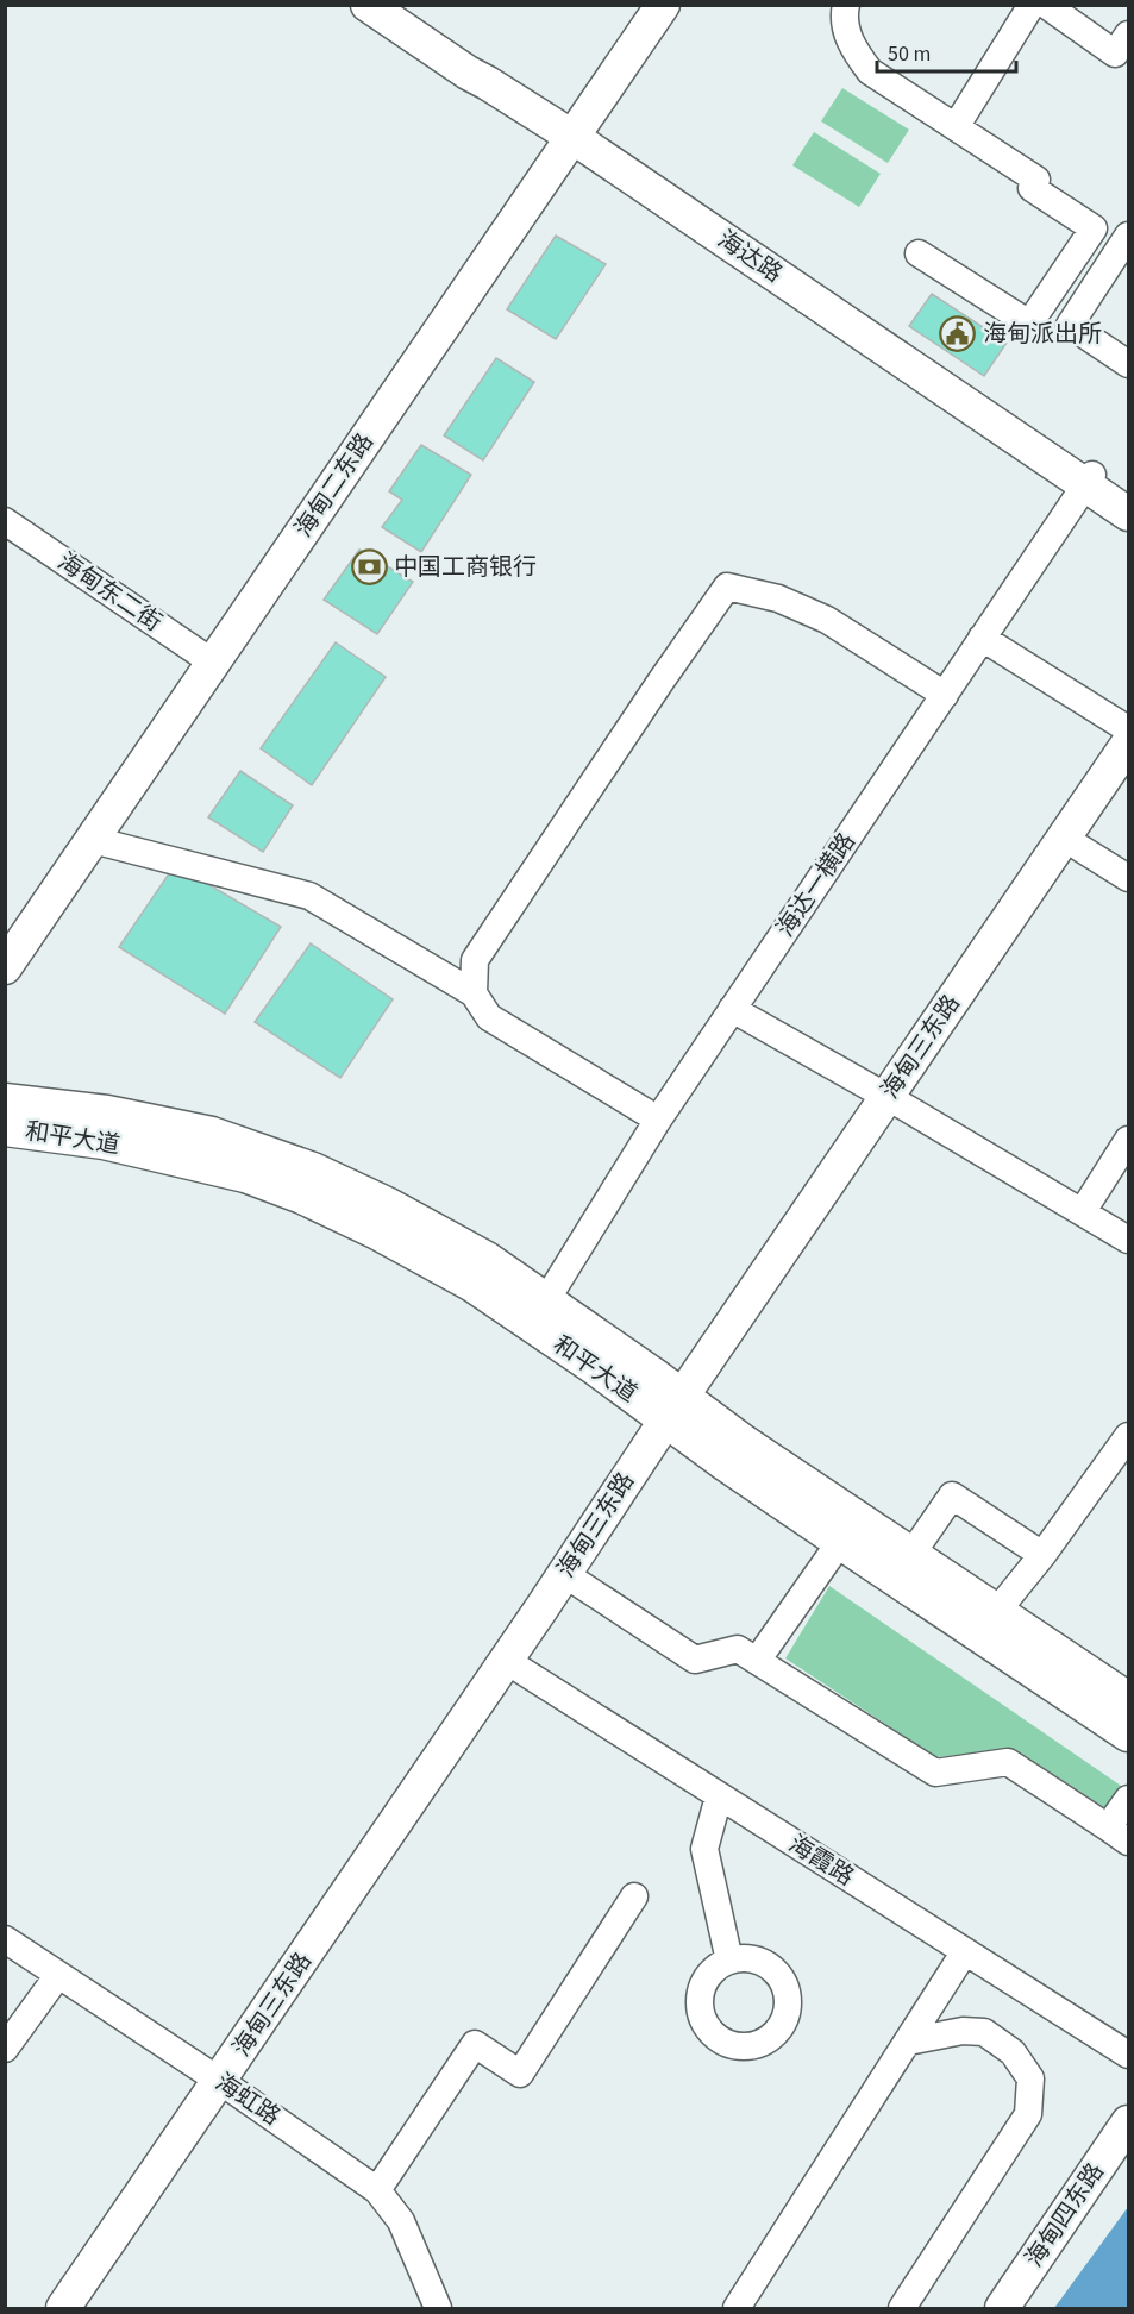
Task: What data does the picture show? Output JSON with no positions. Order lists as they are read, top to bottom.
{
  "streets": {
    "main road": [
      "海达路",
      "海甸二东路",
      "海甸三东路",
      "和平大道",
      "海甸四东路"
    ],
    "street": [
      "海甸东二街",
      "海达一横路",
      "海霞路",
      "海虹路"
    ]
  },
  "crossings": [
    ["海达路", "海甸二东路"],
    ["海达路", "海达一横路"],
    ["海甸二东路", "海甸东二街"],
    ["海达一横路", "和平大道"],
    ["海甸三东路", "和平大道"],
    ["海甸三东路", "海虹路"]
  ],
  "places": {
    "public building": ["海甸派出所"],
    "bank": ["中国工商银行"]
  },
  "scale_bar": "50 m"
}
